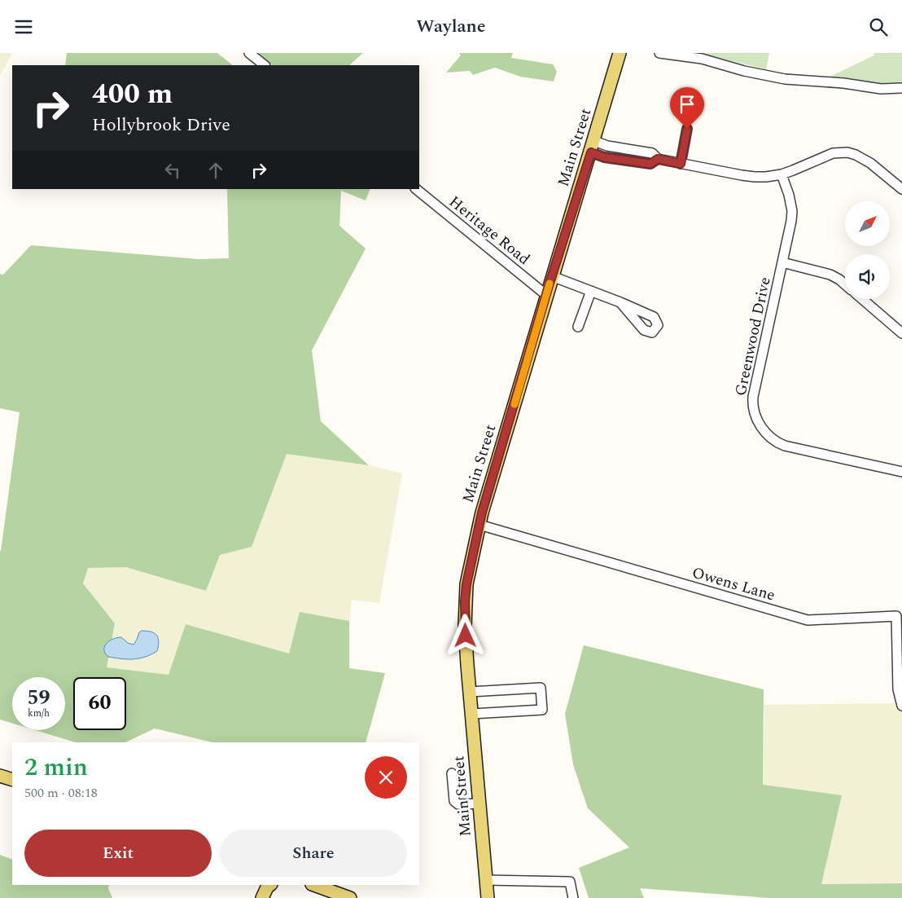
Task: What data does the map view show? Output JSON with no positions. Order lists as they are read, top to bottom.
{
  "streets": {
    "main road": ["Main Street"],
    "street": ["Heritage Road", "Greenwood Drive", "Owens Lane"]
  },
  "crossings": [
    ["Main Street", "Heritage Road"],
    ["Main Street", "Owens Lane"]
  ],
  "north": "top right",
  "page": {
    "header": "Waylane",
    "turn": ["400 m", "Hollybrook Drive"],
    "speed": "59 km/h",
    "limit": "60",
    "heading": ["2 min", "500 m · 08:18"],
    "buttons": ["Exit", "Share"]
  }
}
